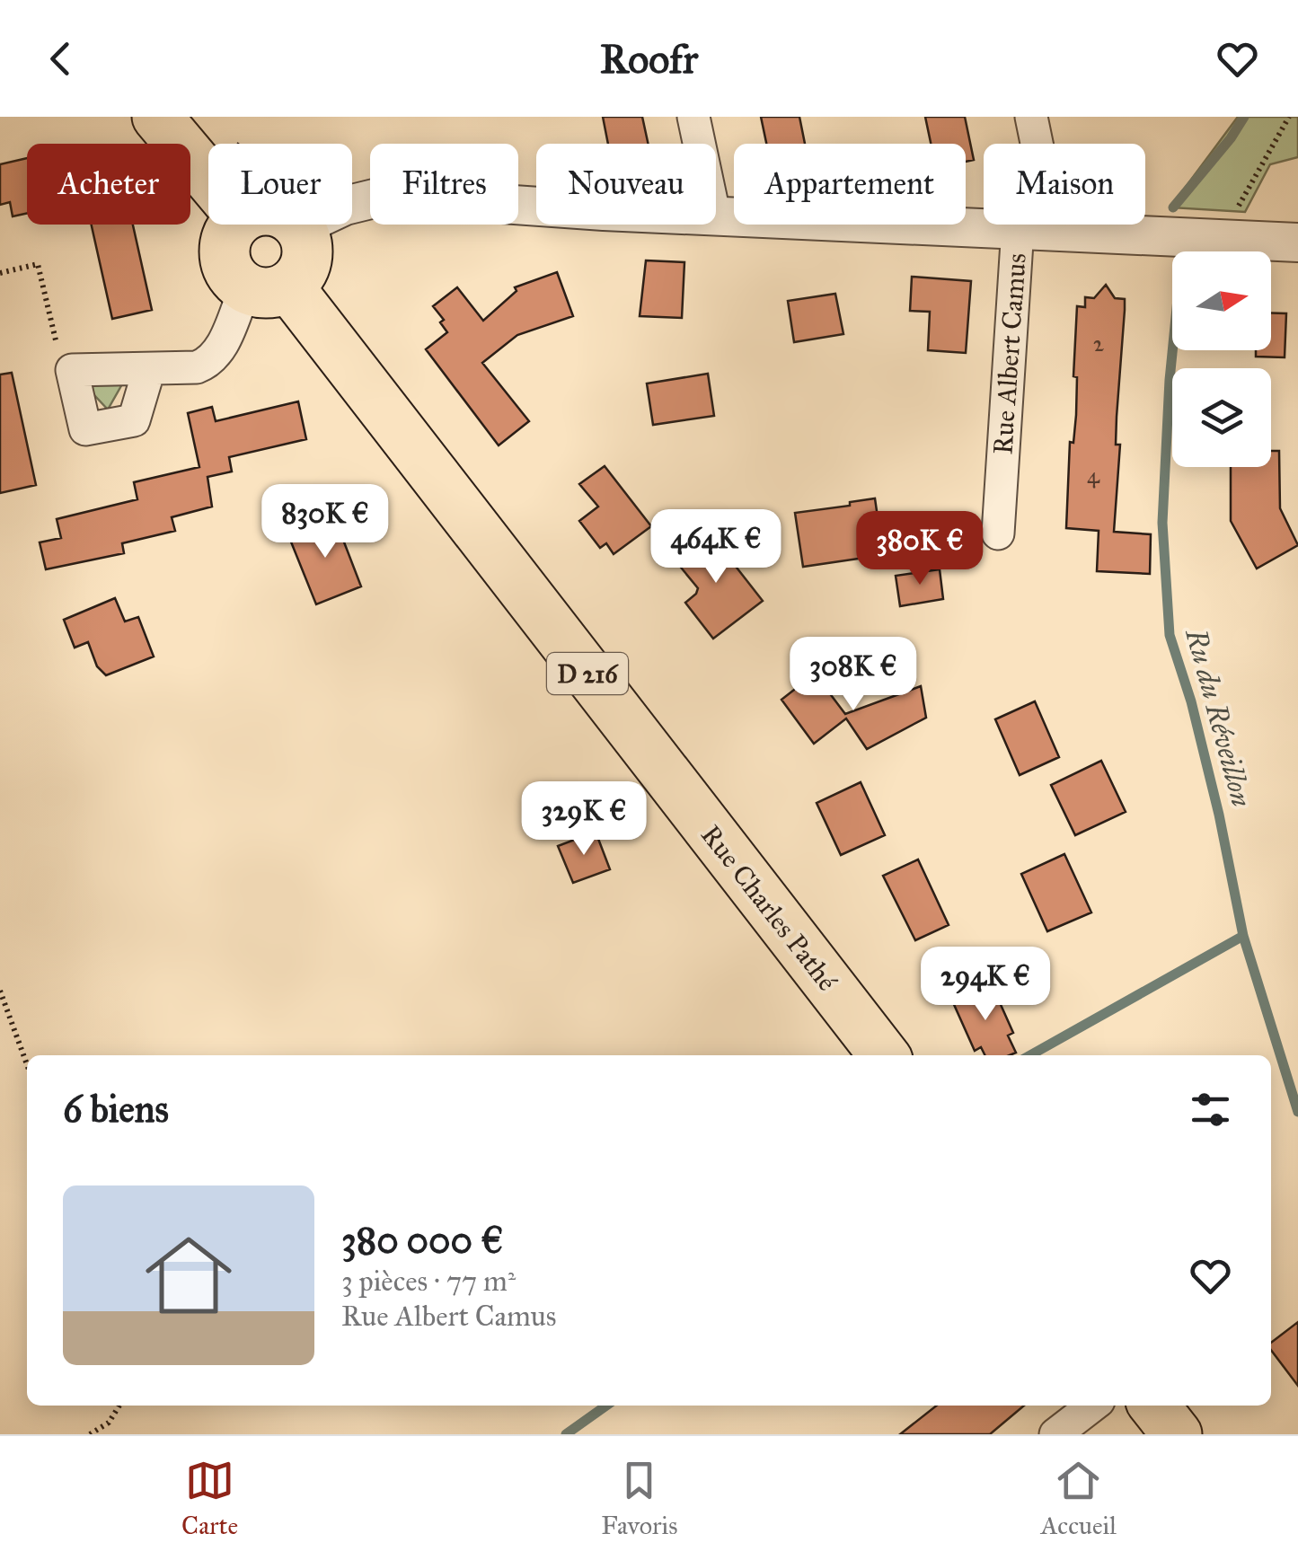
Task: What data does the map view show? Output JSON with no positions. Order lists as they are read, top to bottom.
{
  "streets": {
    "main road": ["D 216", "Rue Charles Pathé"],
    "street": ["Rue Albert Camus"]
  },
  "water": ["Ru du Réveillon"],
  "house_numbers": ["2", "4"],
  "north": "right",
  "page": {
    "header": "Roofr",
    "chip": [
      "Acheter",
      "Louer",
      "Filtres",
      "Nouveau",
      "Appartement",
      "Maison"
    ],
    "price": [
      "830K €",
      "464K €",
      "380K €",
      "308K €",
      "329K €",
      "294K €"
    ],
    "heading": "6 biens",
    "list": [
      {
        "name": "380 000 €",
        "note": "3 pièces · 77 m² · Rue Albert Camus"
      }
    ],
    "tabs": ["Carte", "Favoris", "Accueil"]
  }
}
